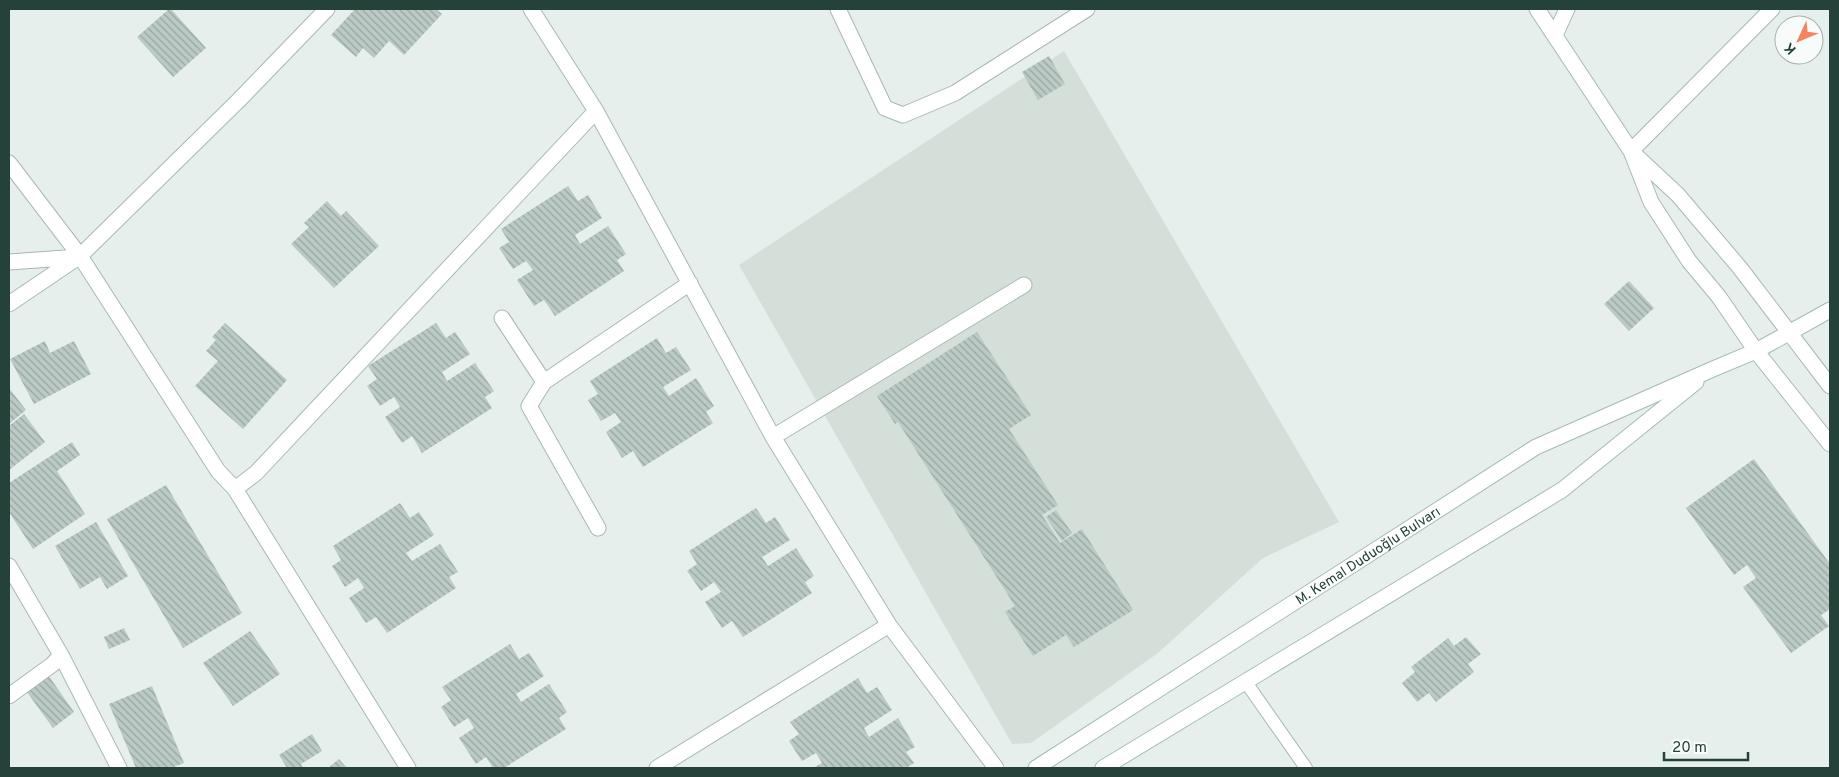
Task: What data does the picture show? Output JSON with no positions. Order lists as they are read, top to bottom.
{
  "streets": {
    "street": ["M. Kemal Duduoğlu Bulvarı"]
  },
  "scale_bar": "20 m",
  "north": "bottom left"
}
